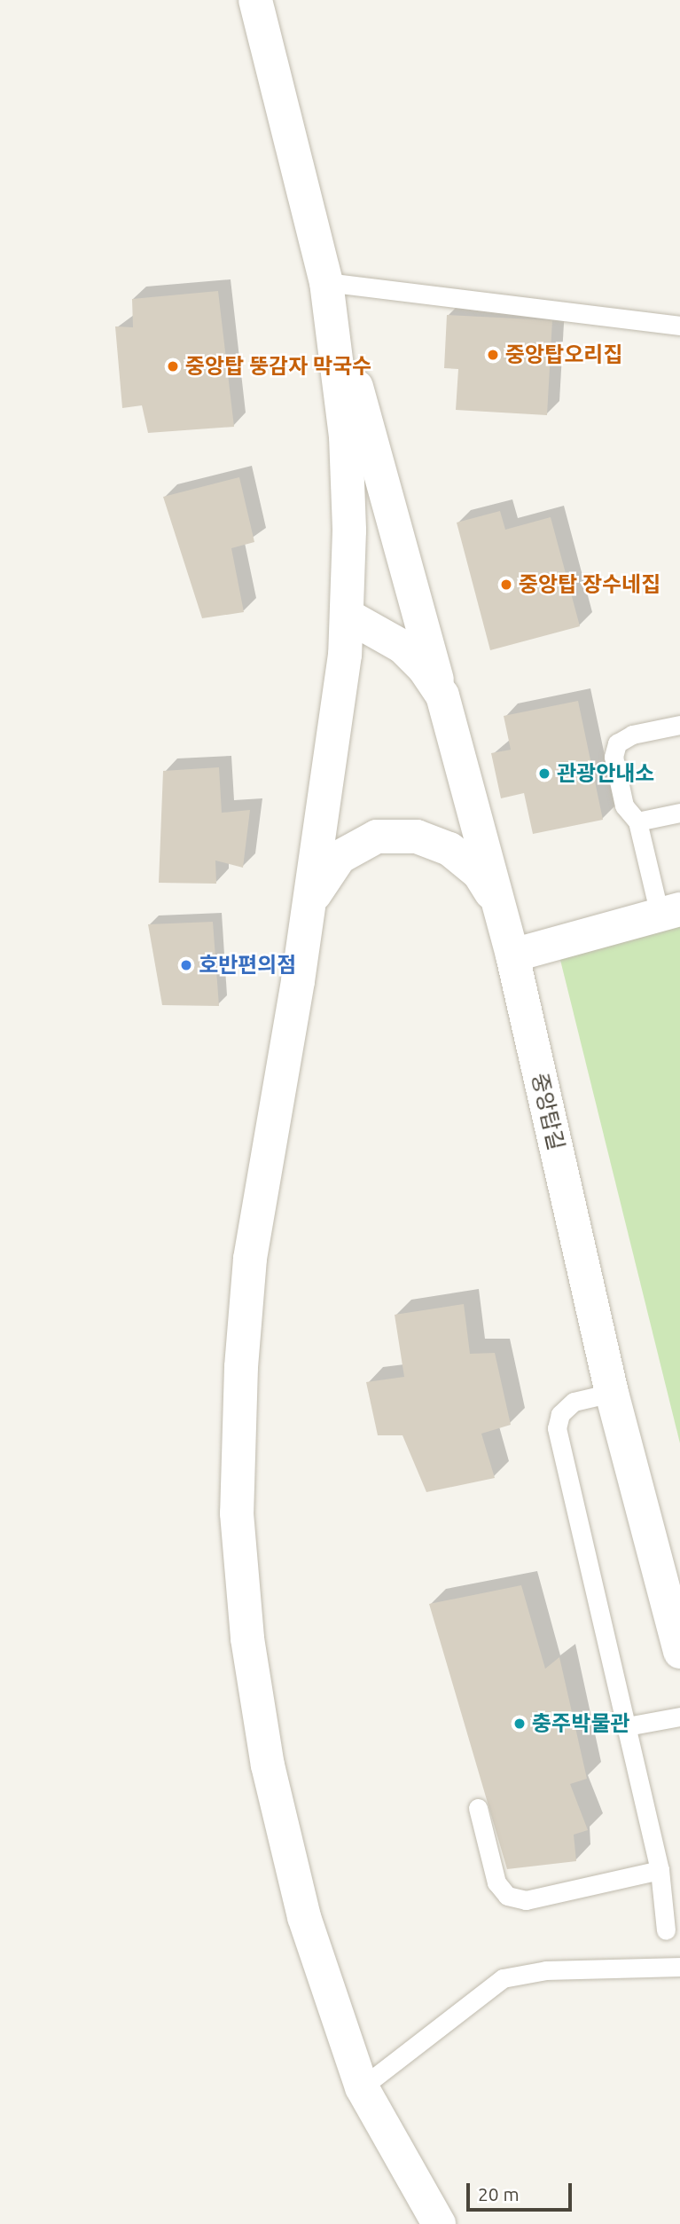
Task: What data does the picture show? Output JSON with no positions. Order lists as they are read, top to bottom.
{
  "streets": {
    "street": ["중앙탑길"]
  },
  "places": [
    "중앙탑오리집",
    "중앙탑 뚱감자 막국수",
    "중앙탑 장수네집",
    "관광안내소",
    "호반편의점",
    "충주박물관"
  ],
  "scale_bar": "20 m"
}
